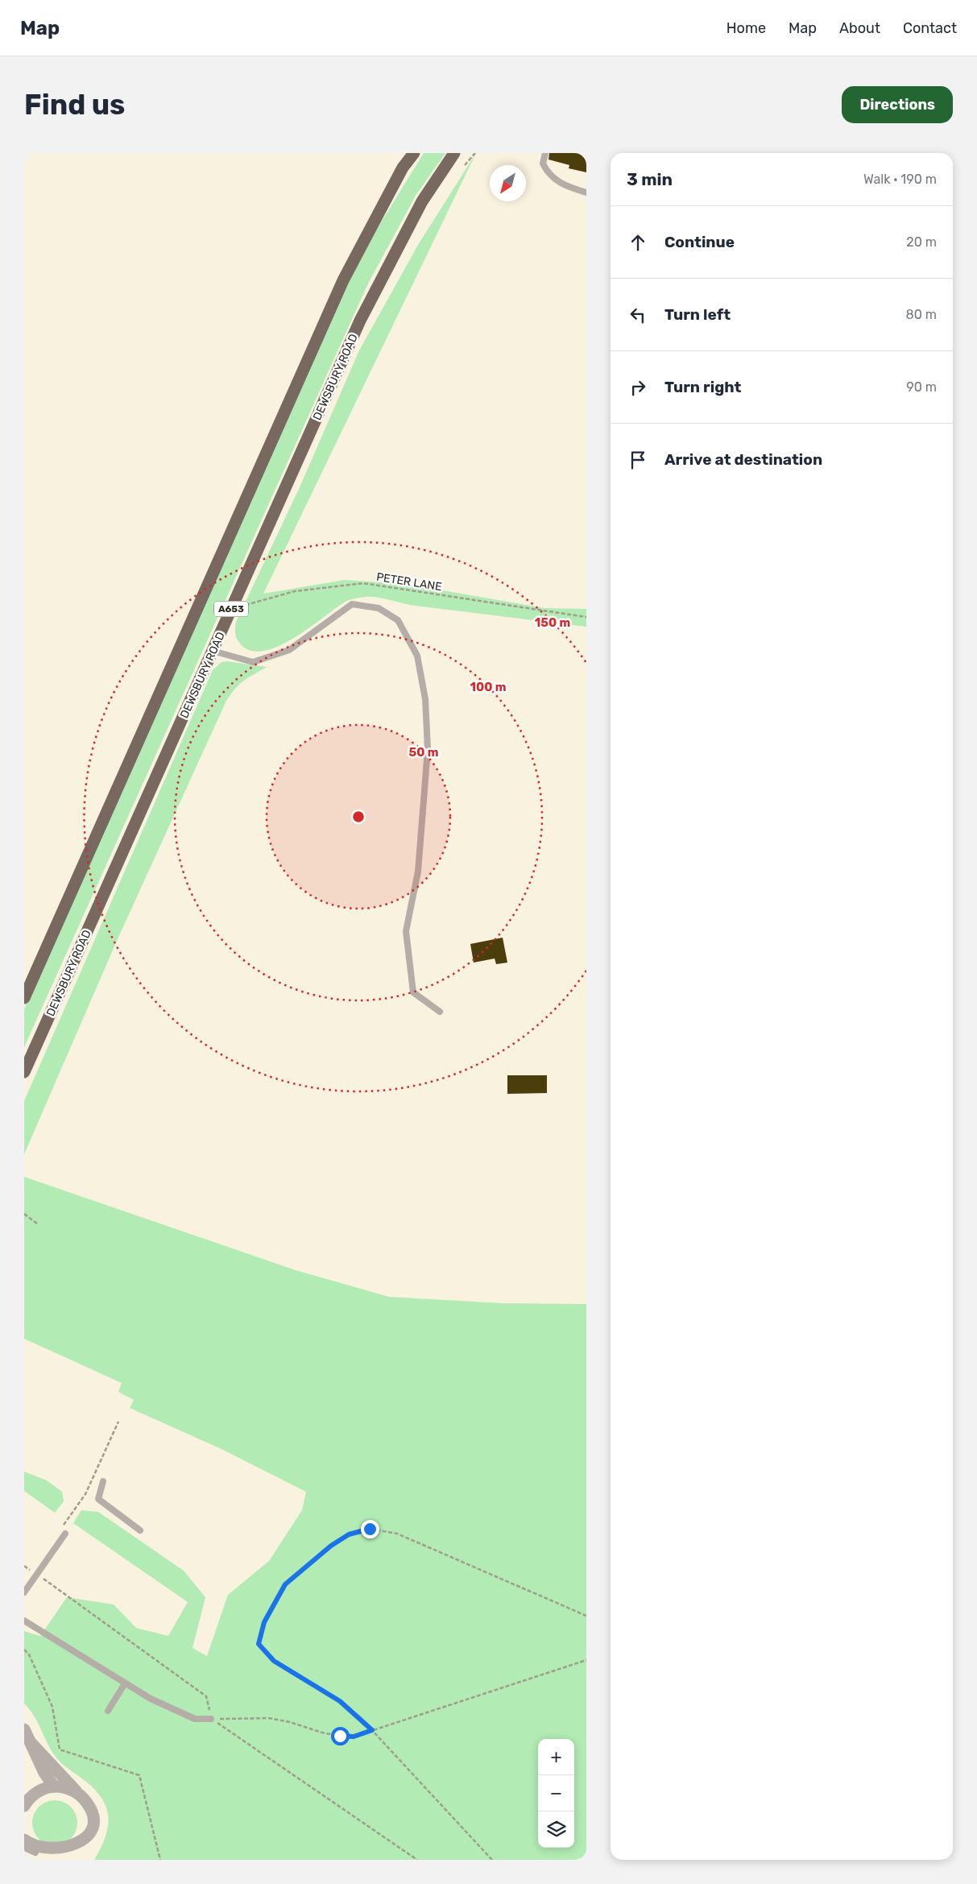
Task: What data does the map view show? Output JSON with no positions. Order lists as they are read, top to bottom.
{
  "streets": {
    "highway": ["DEWSBURY ROAD", "A653"],
    "path": ["PETER LANE"]
  },
  "crossings": [
    ["DEWSBURY ROAD", "PETER LANE"]
  ],
  "north": "bottom left",
  "page": {
    "header": "Map",
    "nav": [
      "Home",
      "Map",
      "About",
      "Contact"
    ],
    "buttons": "Directions",
    "title": "Find us",
    "heading": ["3 min", "Walk · 190 m"],
    "list": [
      ["Continue", "20 m"],
      ["Turn left", "80 m"],
      ["Turn right", "90 m"],
      "Arrive at destination"
    ],
    "map_buttons": ["+", "−"]
  },
  "rings": ["150 m", "100 m", "50 m"]
}
